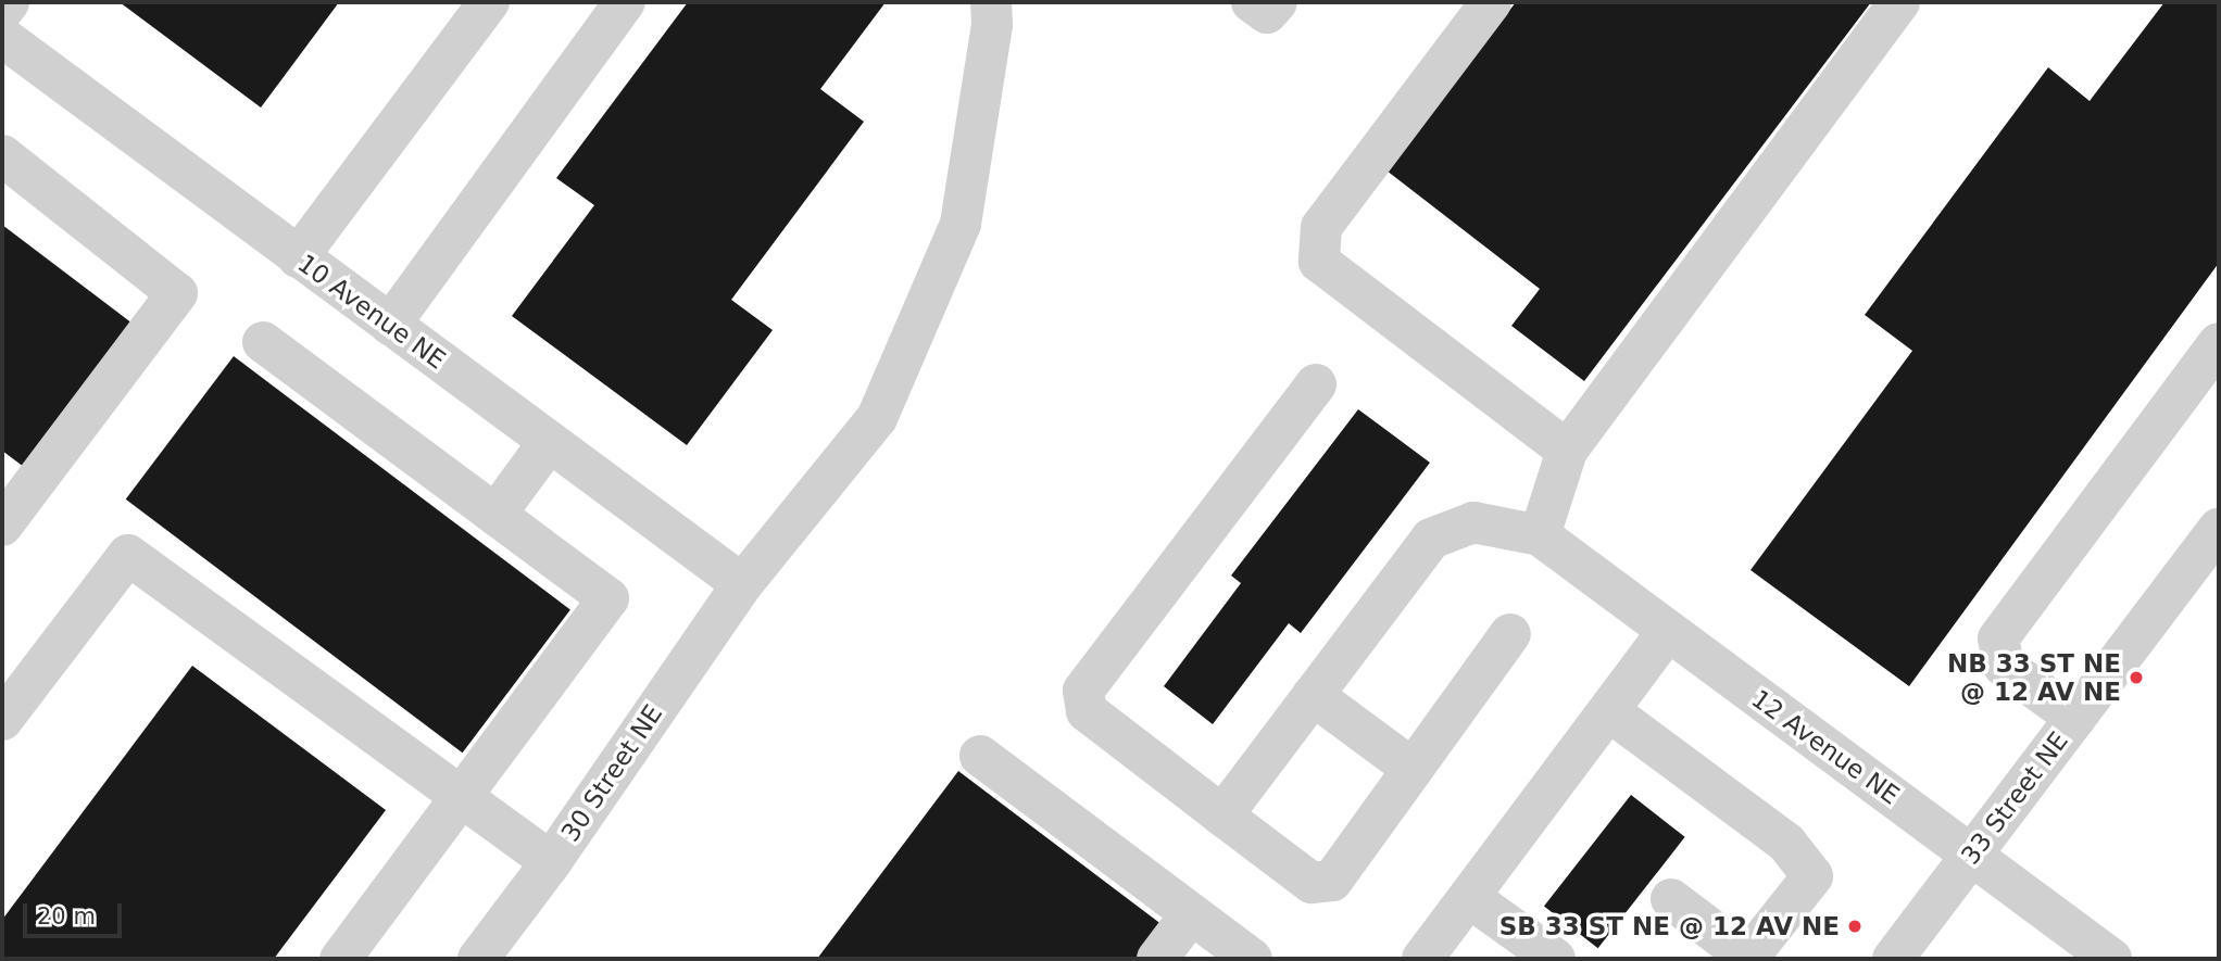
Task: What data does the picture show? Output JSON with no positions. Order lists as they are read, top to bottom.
{
  "streets": {
    "street": [
      "10 Avenue NE",
      "12 Avenue NE",
      "30 Street NE",
      "33 Street NE"
    ]
  },
  "crossings": [
    ["10 Avenue NE", "30 Street NE"],
    ["12 Avenue NE", "33 Street NE"]
  ],
  "places": ["NB 33 ST NE @ 12 AV NE", "SB 33 ST NE @ 12 AV NE"],
  "scale_bar": "20 m"
}
